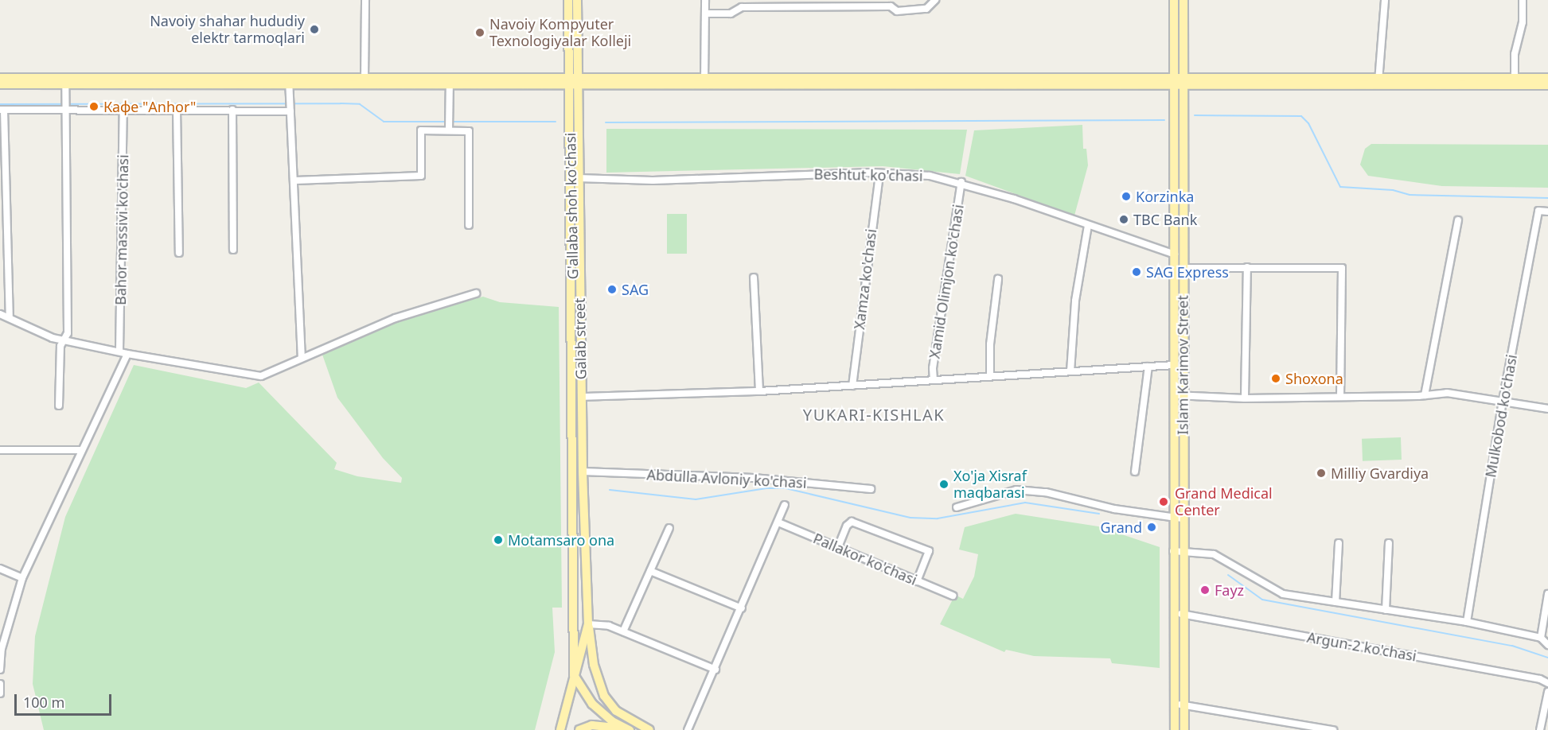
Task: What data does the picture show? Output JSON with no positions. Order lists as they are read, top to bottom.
{
  "streets": {
    "main road": ["G'allaba shoh ko'chasi", "Galab street", "Islam Karimov Street"],
    "street": [
      "Beshtut ko'chasi",
      "Bahor massivi ko'chasi",
      "Xamza ko'chasi",
      "Xamid Olimjon ko'chasi",
      "Mulkobod ko'chasi",
      "Abdulla Avloniy ko'chasi",
      "Pallakor ko'chasi",
      "Argun-2 ko'chasi"
    ]
  },
  "crossings": [
    ["Beshtut ko'chasi", "Xamza ko'chasi"],
    ["Beshtut ko'chasi", "Xamid Olimjon ko'chasi"],
    ["Beshtut ko'chasi", "Galab street"],
    ["Beshtut ko'chasi", "Islam Karimov Street"],
    ["G'allaba shoh ko'chasi", "Galab street"],
    ["Galab street", "Abdulla Avloniy ko'chasi"],
    ["Islam Karimov Street", "Argun-2 ko'chasi"]
  ],
  "districts": ["YUKARI-KISHLAK"],
  "places": [
    "Navoiy shahar hududiy elektr tarmoqlari",
    "Navoiy Kompyuter Texnologiyalar Kolleji",
    "Кафе \"Anhor\"",
    "Korzinka",
    "TBC Bank",
    "SAG Express",
    "SAG",
    "Shoxona",
    "Milliy Gvardiya",
    "Xo'ja Xisraf maqbarasi",
    "Grand Medical Center",
    "Grand",
    "Motamsaro ona",
    "Fayz"
  ],
  "scale_bar": "100 m"
}
